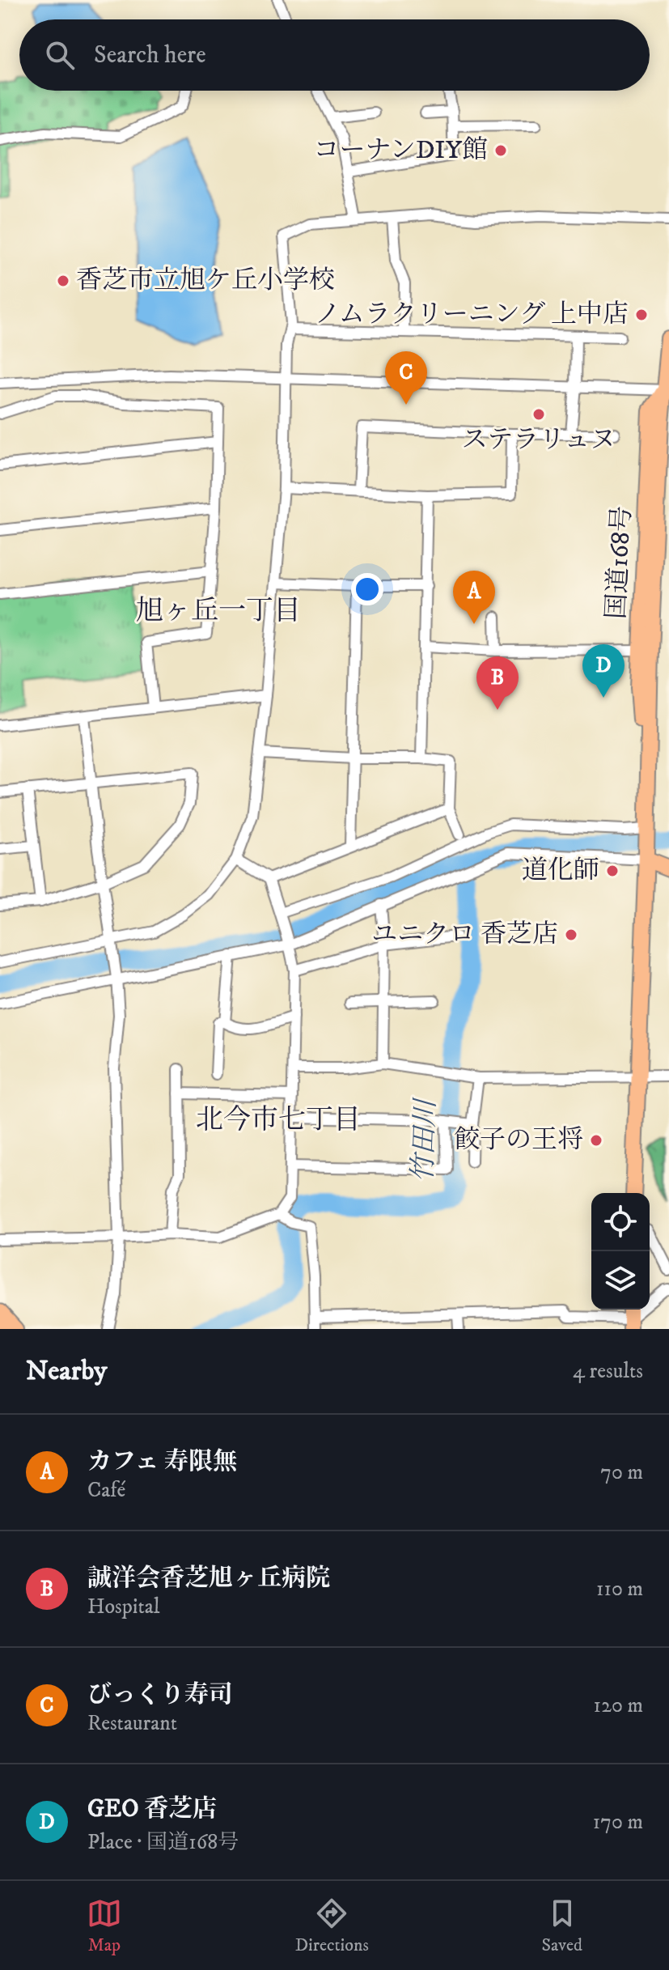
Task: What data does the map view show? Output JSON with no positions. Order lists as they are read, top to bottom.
{
  "streets": {
    "highway": ["国道168号"]
  },
  "districts": ["旭ヶ丘一丁目", "北今市七丁目"],
  "water": ["竹田川"],
  "places": [
    "コーナンDIY館",
    "香芝市立旭ケ丘小学校",
    "ノムラクリーニング 上中店",
    "ステラリュヌ",
    "道化師",
    "ユニクロ 香芝店",
    "餃子の王将"
  ],
  "page": {
    "search": "Search here",
    "pins": [
      "C",
      "A",
      "D",
      "B"
    ],
    "heading": ["Nearby", "4 results"],
    "list": [
      {
        "mark": "A",
        "name": "カフェ 寿限無",
        "note": "Café",
        "value": "70 m"
      },
      {
        "mark": "B",
        "name": "誠洋会香芝旭ヶ丘病院",
        "note": "Hospital",
        "value": "110 m"
      },
      {
        "mark": "C",
        "name": "びっくり寿司",
        "note": "Restaurant",
        "value": "120 m"
      },
      {
        "mark": "D",
        "name": "GEO 香芝店",
        "note": "Place · 国道168号",
        "value": "170 m"
      }
    ],
    "nav": ["Map", "Directions", "Saved"]
  }
}
